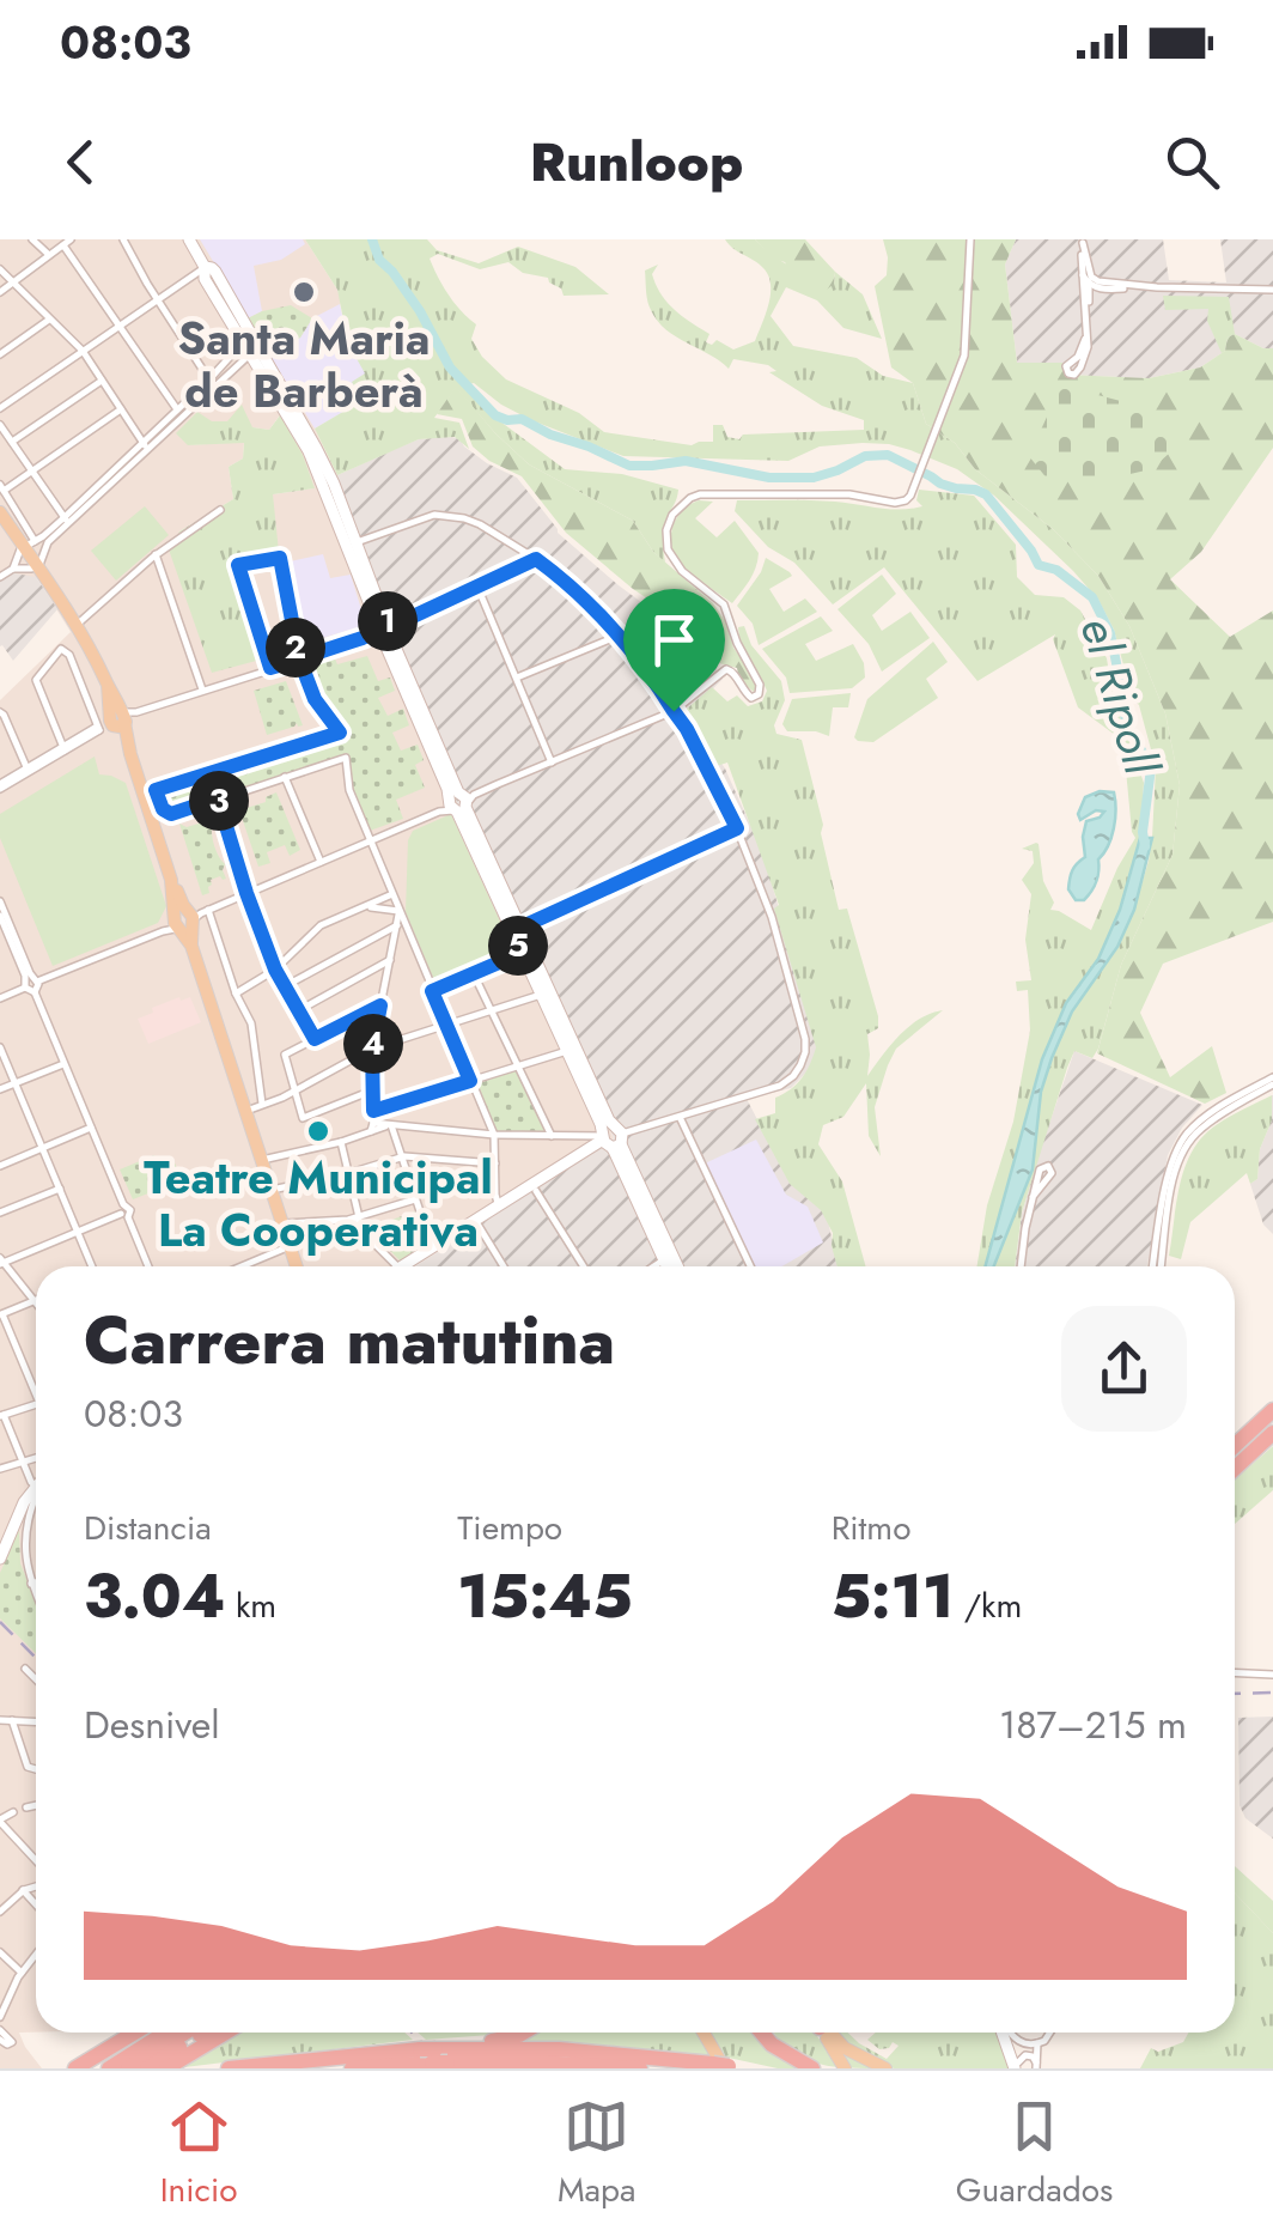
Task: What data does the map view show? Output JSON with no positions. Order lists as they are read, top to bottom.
{
  "water": ["el Ripoll"],
  "places": ["Santa Maria de Barberà", "Teatre Municipal La Cooperativa"],
  "page": {
    "status": "08:03",
    "header": "Runloop",
    "pins": [
      "1",
      "2",
      "3",
      "5",
      "4"
    ],
    "heading": ["Carrera matutina", "08:03"],
    "stats": [
      ["Distancia", "3.04 km"],
      ["Tiempo", "15:45"],
      ["Ritmo", "5:11 /km"]
    ],
    "chart": ["Desnivel", "187–215 m"],
    "tabs": ["Inicio", "Mapa", "Guardados"]
  }
}
